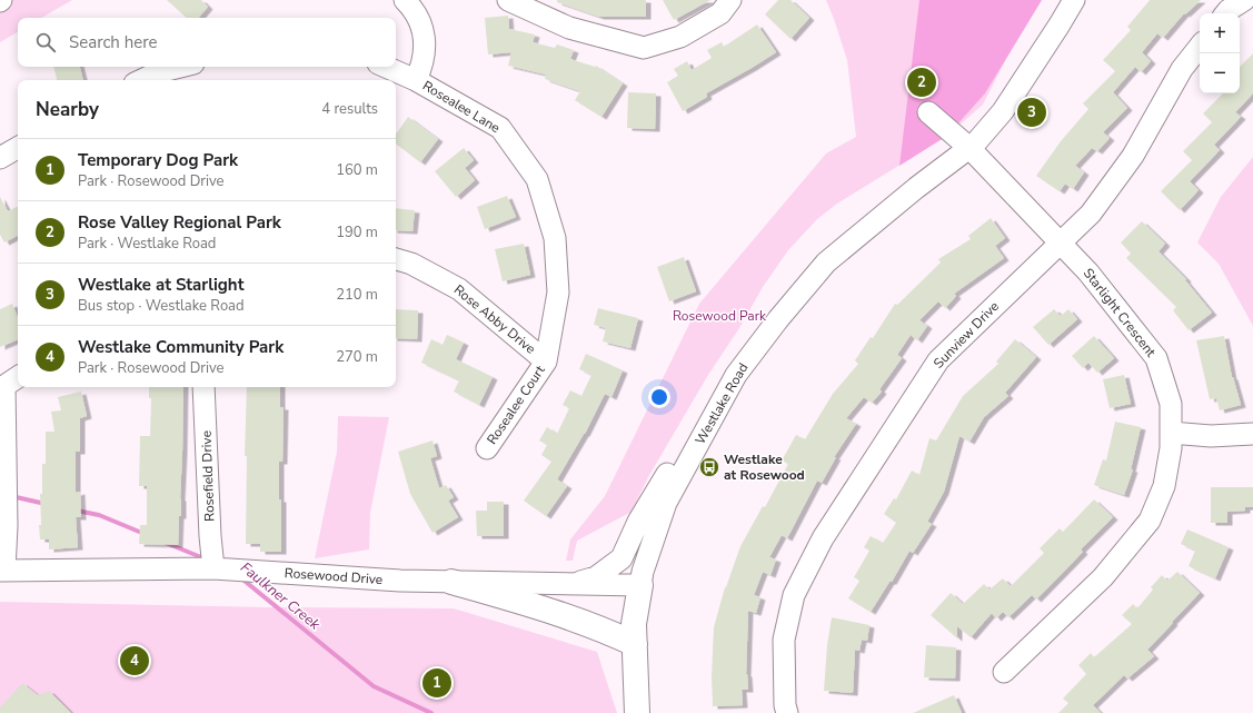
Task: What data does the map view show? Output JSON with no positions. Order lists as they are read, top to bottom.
{
  "streets": {
    "main road": ["Westlake Road"],
    "street": [
      "Rosealee Lane",
      "Starlight Crescent",
      "Rose Abby Drive",
      "Sunview Drive",
      "Rosealee Court",
      "Rosefield Drive",
      "Rosewood Drive"
    ]
  },
  "crossings": [
    ["Rosealee Lane", "Rose Abby Drive"],
    ["Rosealee Lane", "Rosealee Court"],
    ["Starlight Crescent", "Sunview Drive"],
    ["Starlight Crescent", "Westlake Road"],
    ["Rose Abby Drive", "Rosealee Court"],
    ["Westlake Road", "Rosewood Drive"],
    ["Rosefield Drive", "Rosewood Drive"]
  ],
  "water": ["Faulkner Creek"],
  "parks": ["Rosewood Park"],
  "places": {
    "bus stop": ["Westlake at Rosewood"]
  },
  "page": {
    "map_buttons": ["+", "−"],
    "search": "Search here",
    "pins": [
      "2",
      "3",
      "4",
      "1"
    ],
    "heading": ["Nearby", "4 results"],
    "list": [
      {
        "mark": "1",
        "name": "Temporary Dog Park",
        "note": "Park · Rosewood Drive",
        "value": "160 m"
      },
      {
        "mark": "2",
        "name": "Rose Valley Regional Park",
        "note": "Park · Westlake Road",
        "value": "190 m"
      },
      {
        "mark": "3",
        "name": "Westlake at Starlight",
        "note": "Bus stop · Westlake Road",
        "value": "210 m"
      },
      {
        "mark": "4",
        "name": "Westlake Community Park",
        "note": "Park · Rosewood Drive",
        "value": "270 m"
      }
    ]
  }
}
